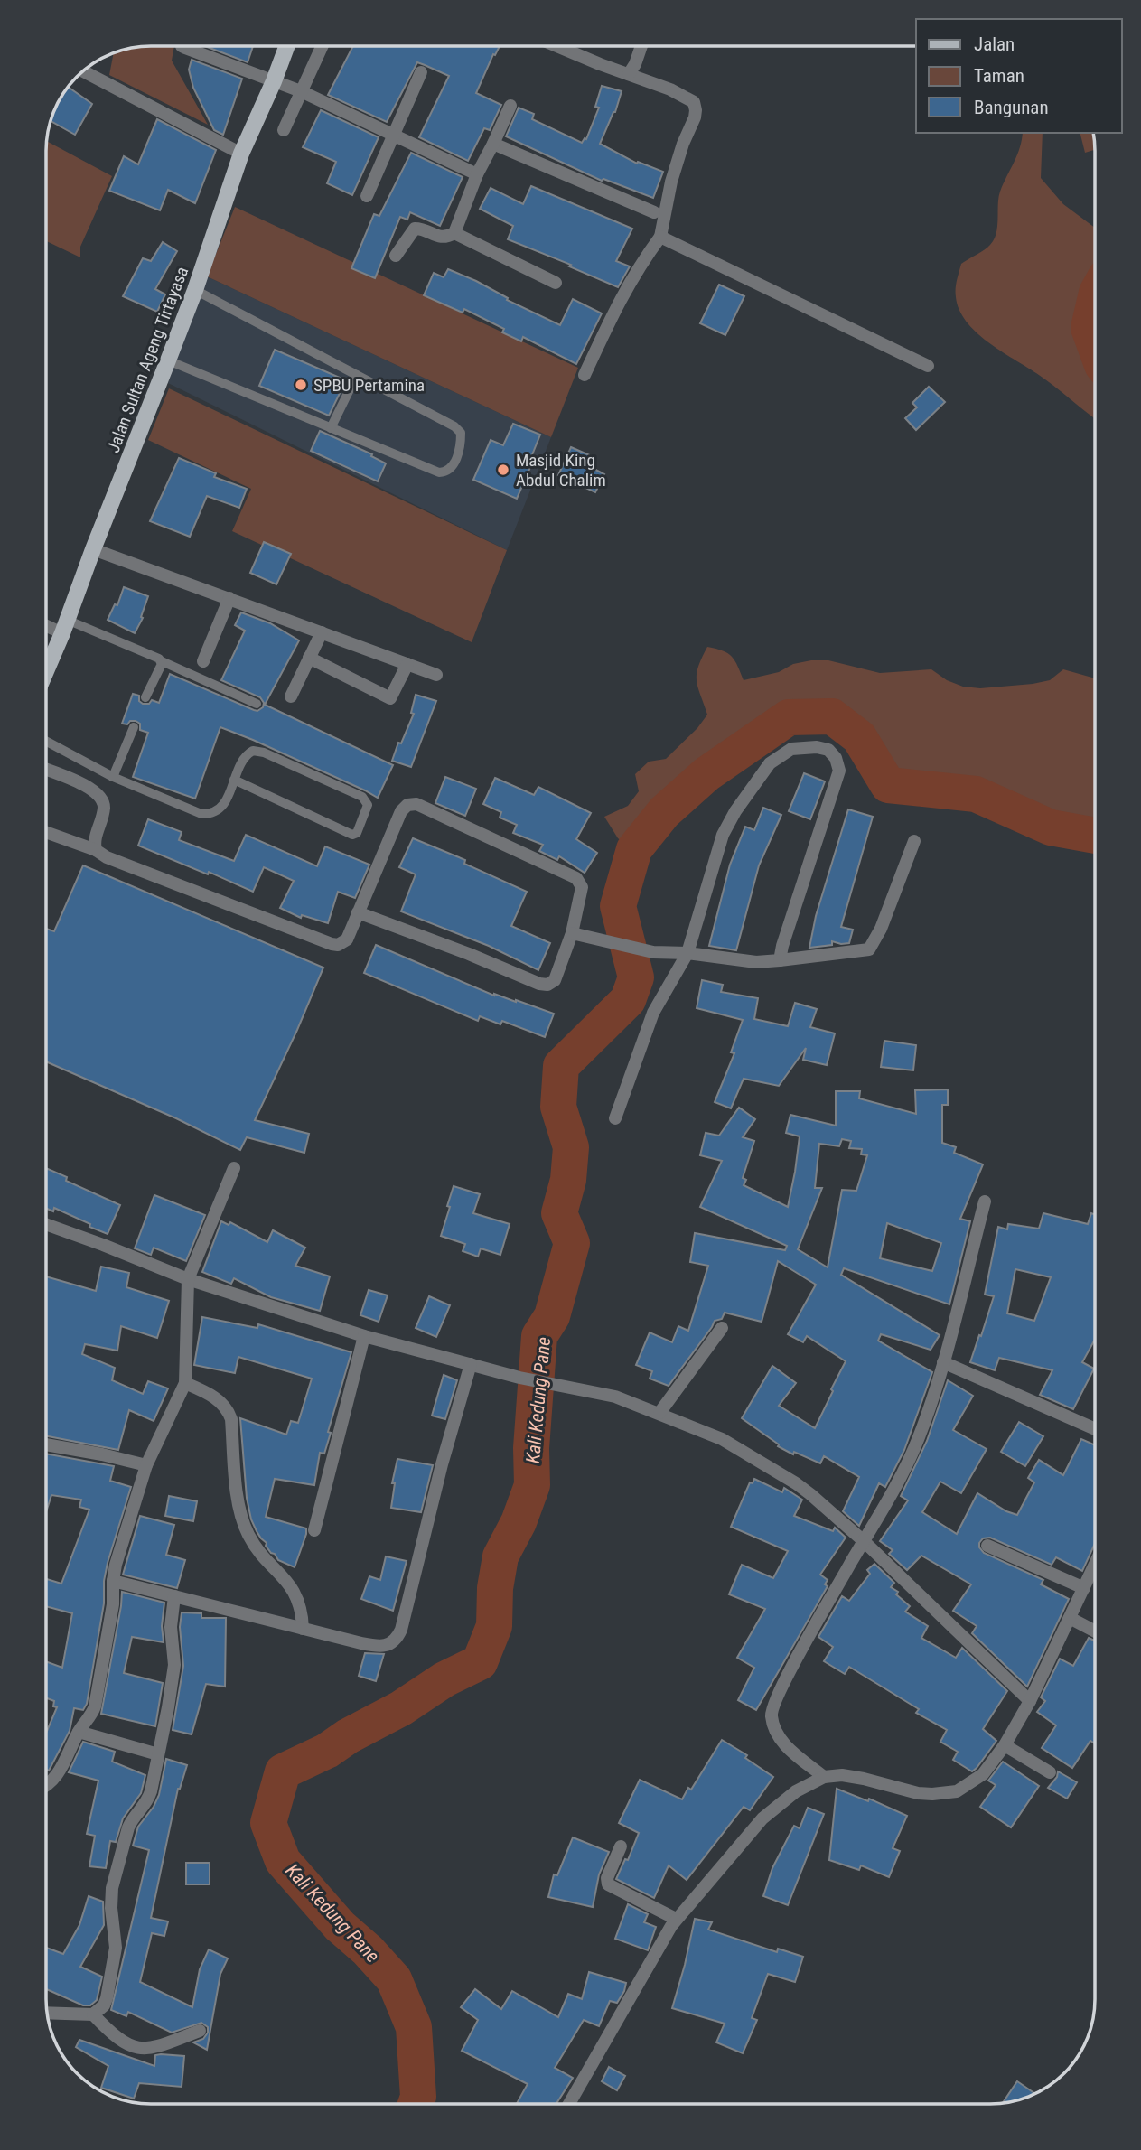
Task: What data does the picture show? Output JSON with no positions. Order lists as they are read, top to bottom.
{
  "streets": {
    "main road": ["Jalan Sultan Ageng Tirtayasa"]
  },
  "water": ["Kali Kedung Pane"],
  "places": ["SPBU Pertamina", "Masjid King Abdul Chalim"],
  "legend": ["Jalan", "Taman", "Bangunan"]
}
